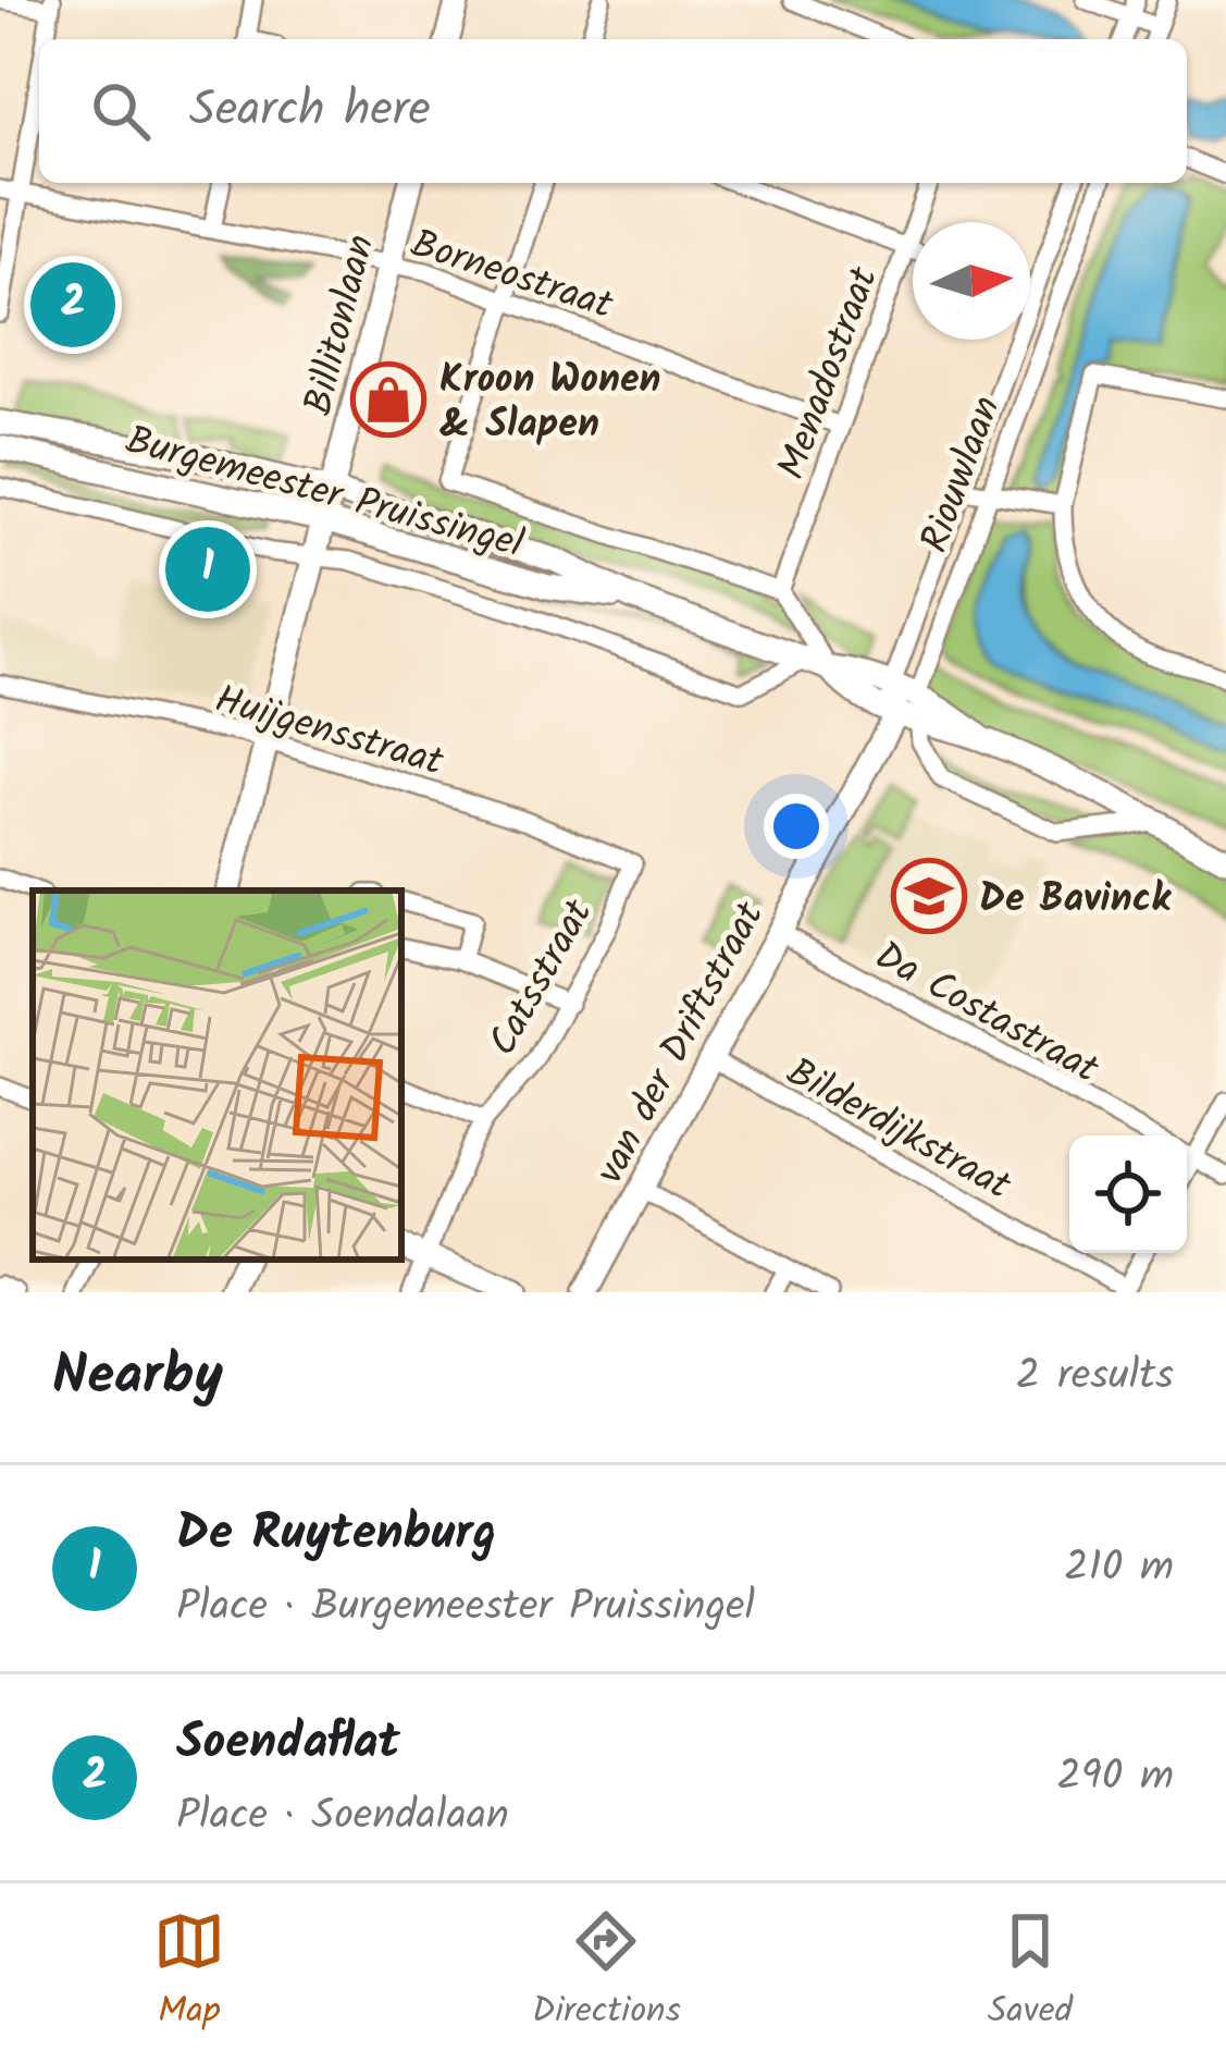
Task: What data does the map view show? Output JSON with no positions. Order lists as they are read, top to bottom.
{
  "streets": {
    "street": [
      "Borneostraat",
      "Billitonlaan",
      "Menadostraat",
      "Riouwlaan",
      "Burgemeester Pruissingel",
      "Huijgensstraat",
      "Catsstraat",
      "Da Costastraat",
      "van der Driftstraat",
      "Bilderdijkstraat"
    ]
  },
  "crossings": [
    ["Borneostraat", "Billitonlaan"],
    ["Borneostraat", "Menadostraat"],
    ["Borneostraat", "Burgemeester Pruissingel"],
    ["Billitonlaan", "Burgemeester Pruissingel"],
    ["Billitonlaan", "Huijgensstraat"],
    ["Menadostraat", "Burgemeester Pruissingel"],
    ["Riouwlaan", "Burgemeester Pruissingel"],
    ["Burgemeester Pruissingel", "van der Driftstraat"],
    ["Huijgensstraat", "Catsstraat"],
    ["Da Costastraat", "van der Driftstraat"],
    ["van der Driftstraat", "Bilderdijkstraat"]
  ],
  "places": {
    "shop": ["Kroon Wonen & Slapen"],
    "school or university": ["De Bavinck"]
  },
  "north": "right",
  "page": {
    "search": "Search here",
    "pins": ["2", "1"],
    "heading": ["Nearby", "2 results"],
    "list": [
      {
        "mark": "1",
        "name": "De Ruytenburg",
        "note": "Place · Burgemeester Pruissingel",
        "value": "210 m"
      },
      {
        "mark": "2",
        "name": "Soendaflat",
        "note": "Place · Soendalaan",
        "value": "290 m"
      }
    ],
    "nav": ["Map", "Directions", "Saved"]
  }
}
